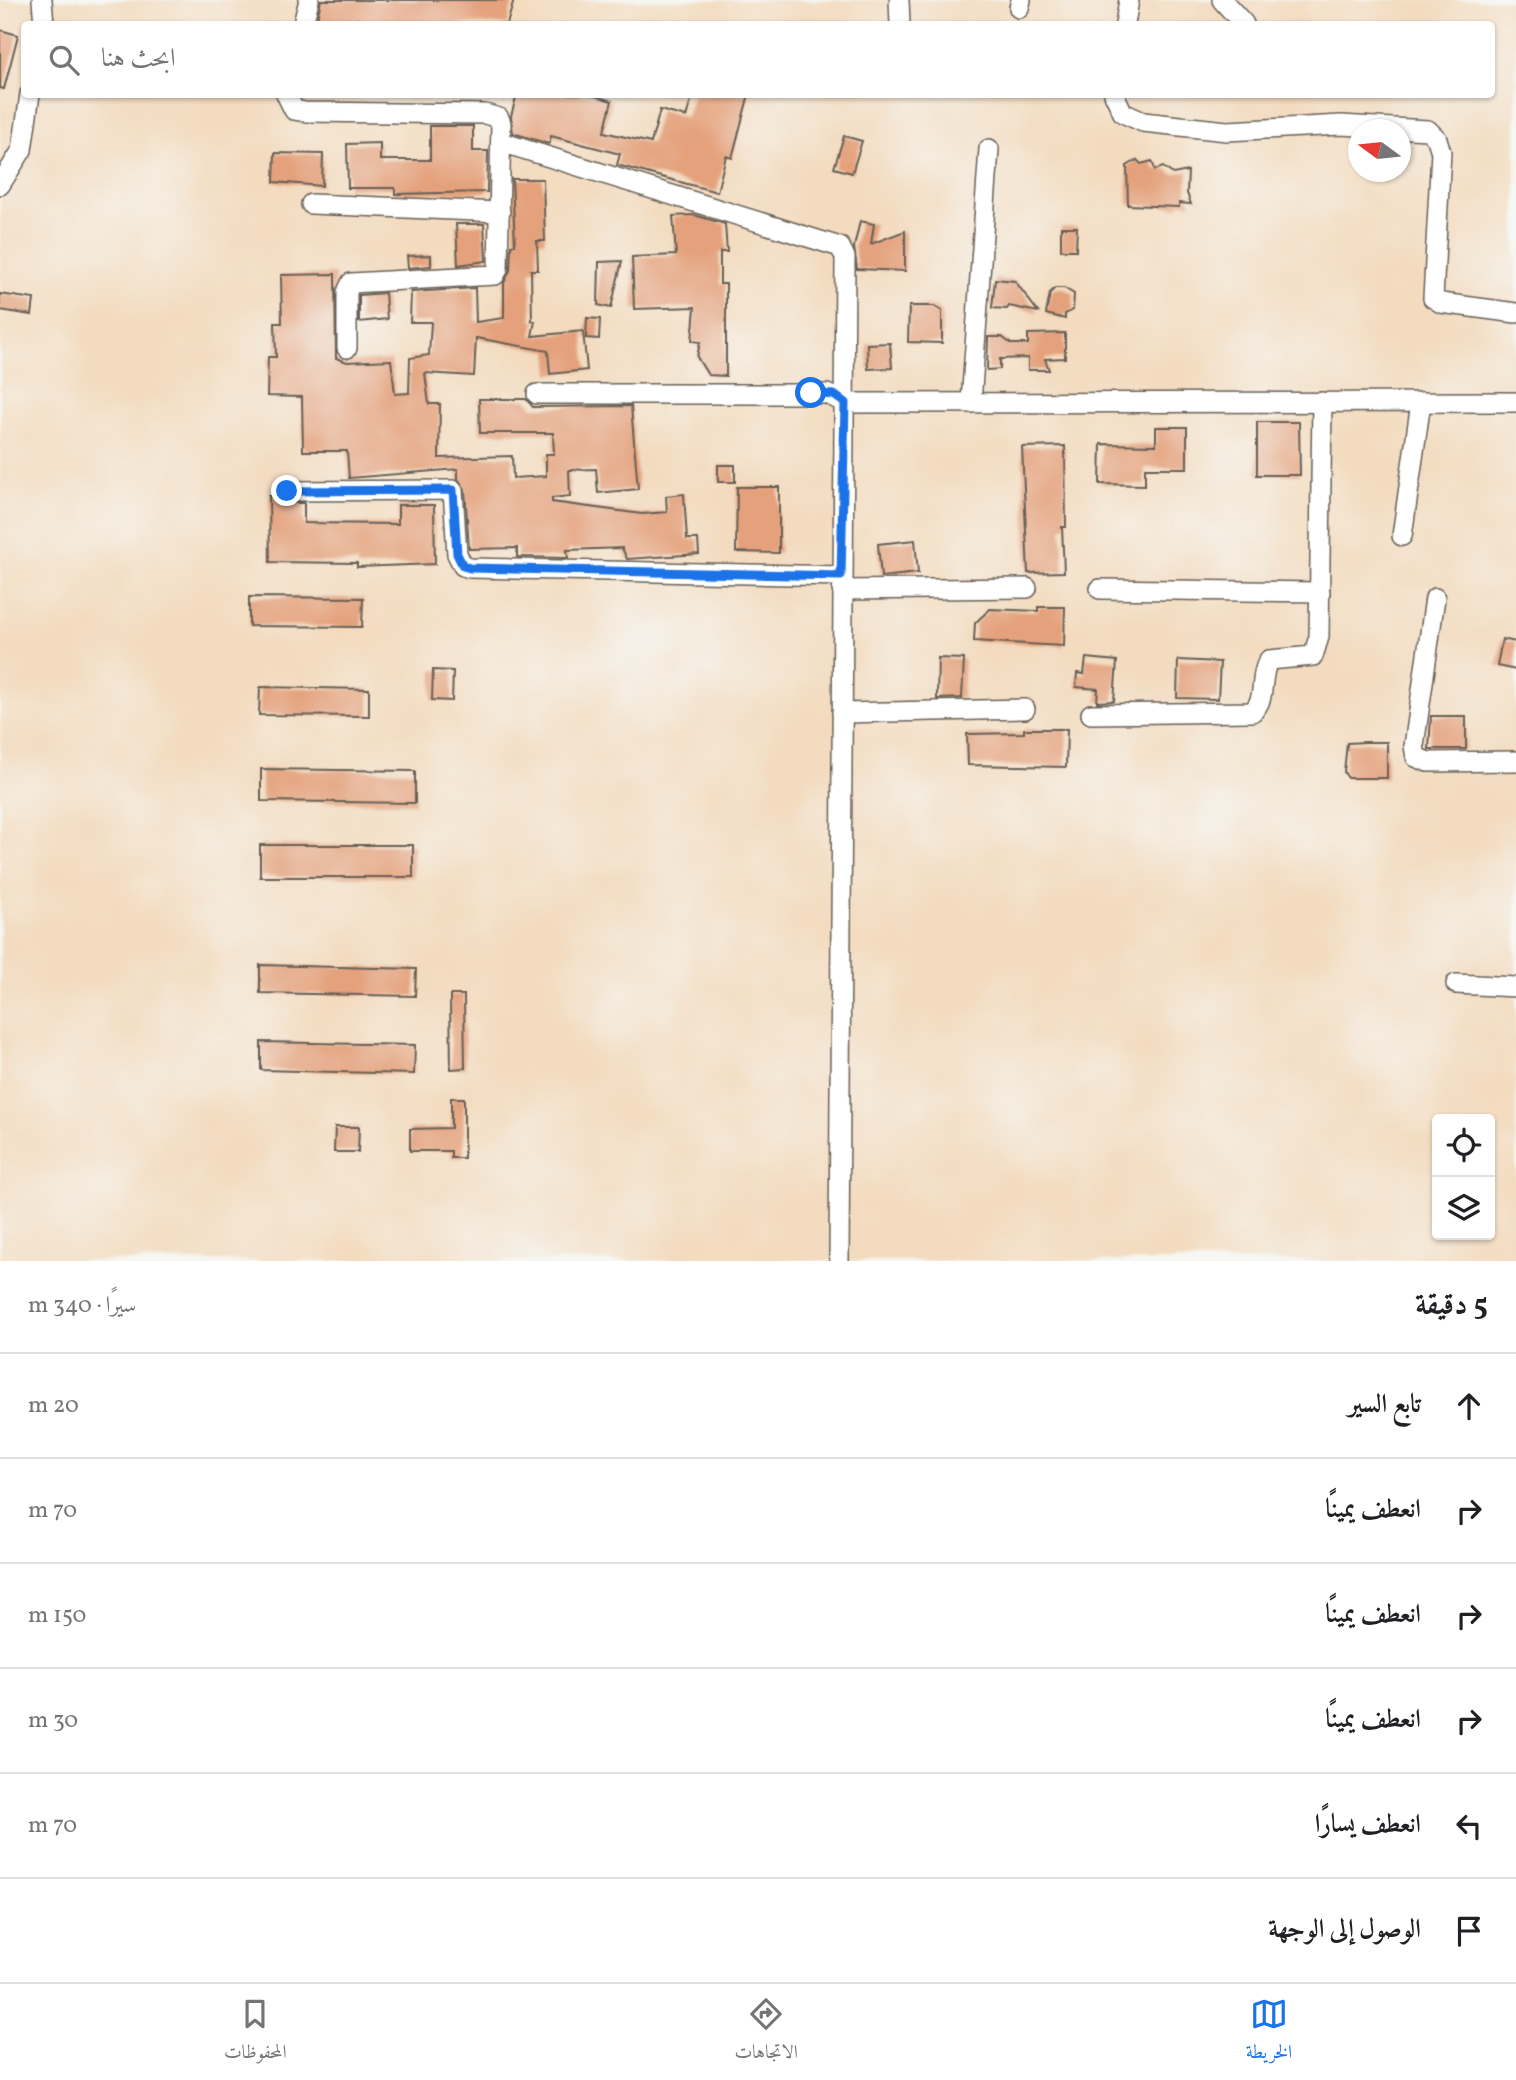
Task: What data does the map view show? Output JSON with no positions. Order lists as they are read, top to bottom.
{
  "north": "left",
  "page": {
    "search": "ابحث هنا",
    "heading": ["5 دقيقة", "سيرًا · 340 m"],
    "list": [
      ["تابع السير", "20 m"],
      ["انعطف يمينًا", "70 m"],
      ["انعطف يمينًا", "150 m"],
      ["انعطف يمينًا", "30 m"],
      ["انعطف يسارًا", "70 m"],
      "الوصول إلى الوجهة"
    ],
    "nav": ["الخريطة", "الاتجاهات", "المحفوظات"]
  }
}
